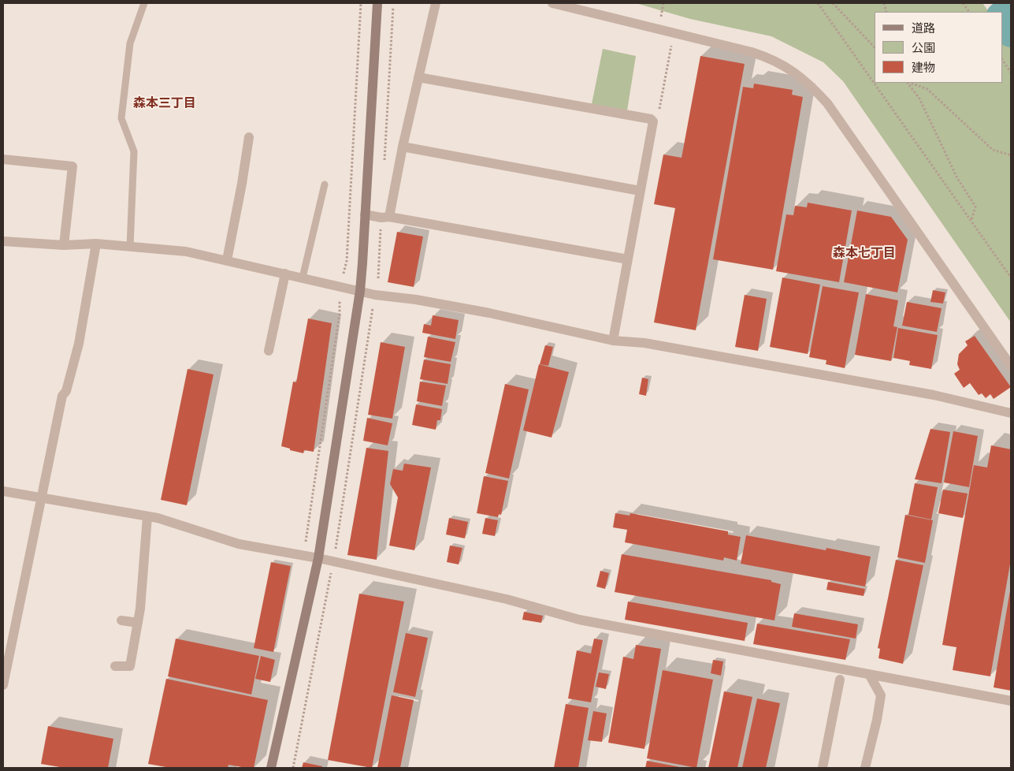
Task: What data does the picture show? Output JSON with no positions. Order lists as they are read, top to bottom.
{
  "districts": ["森本三丁目", "森本七丁目"],
  "legend": ["道路", "公園", "建物"]
}
